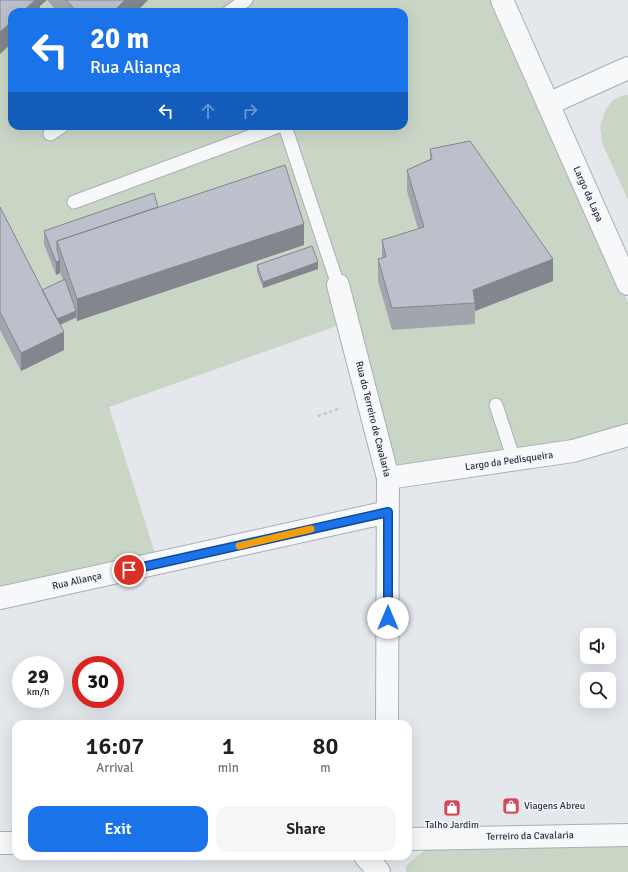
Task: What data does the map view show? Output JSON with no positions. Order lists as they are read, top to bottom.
{
  "streets": {
    "street": [
      "Largo da Lapa",
      "Rua do Terreiro de Cavalaria",
      "Largo da Pedisqueira",
      "Rua Aliança",
      "Terreiro da Cavalaria"
    ]
  },
  "crossings": [
    ["Rua do Terreiro de Cavalaria", "Largo da Pedisqueira"],
    ["Rua do Terreiro de Cavalaria", "Rua Aliança"]
  ],
  "places": {
    "shop": ["Viagens Abreu", "Talho Jardim"]
  },
  "page": {
    "turn": ["20 m", "Rua Aliança"],
    "speed": "29 km/h",
    "limit": "30",
    "eta": [
      "16:07",
      "Arrival",
      "1",
      "min",
      "80",
      "m"
    ],
    "buttons": ["Exit", "Share"]
  }
}
